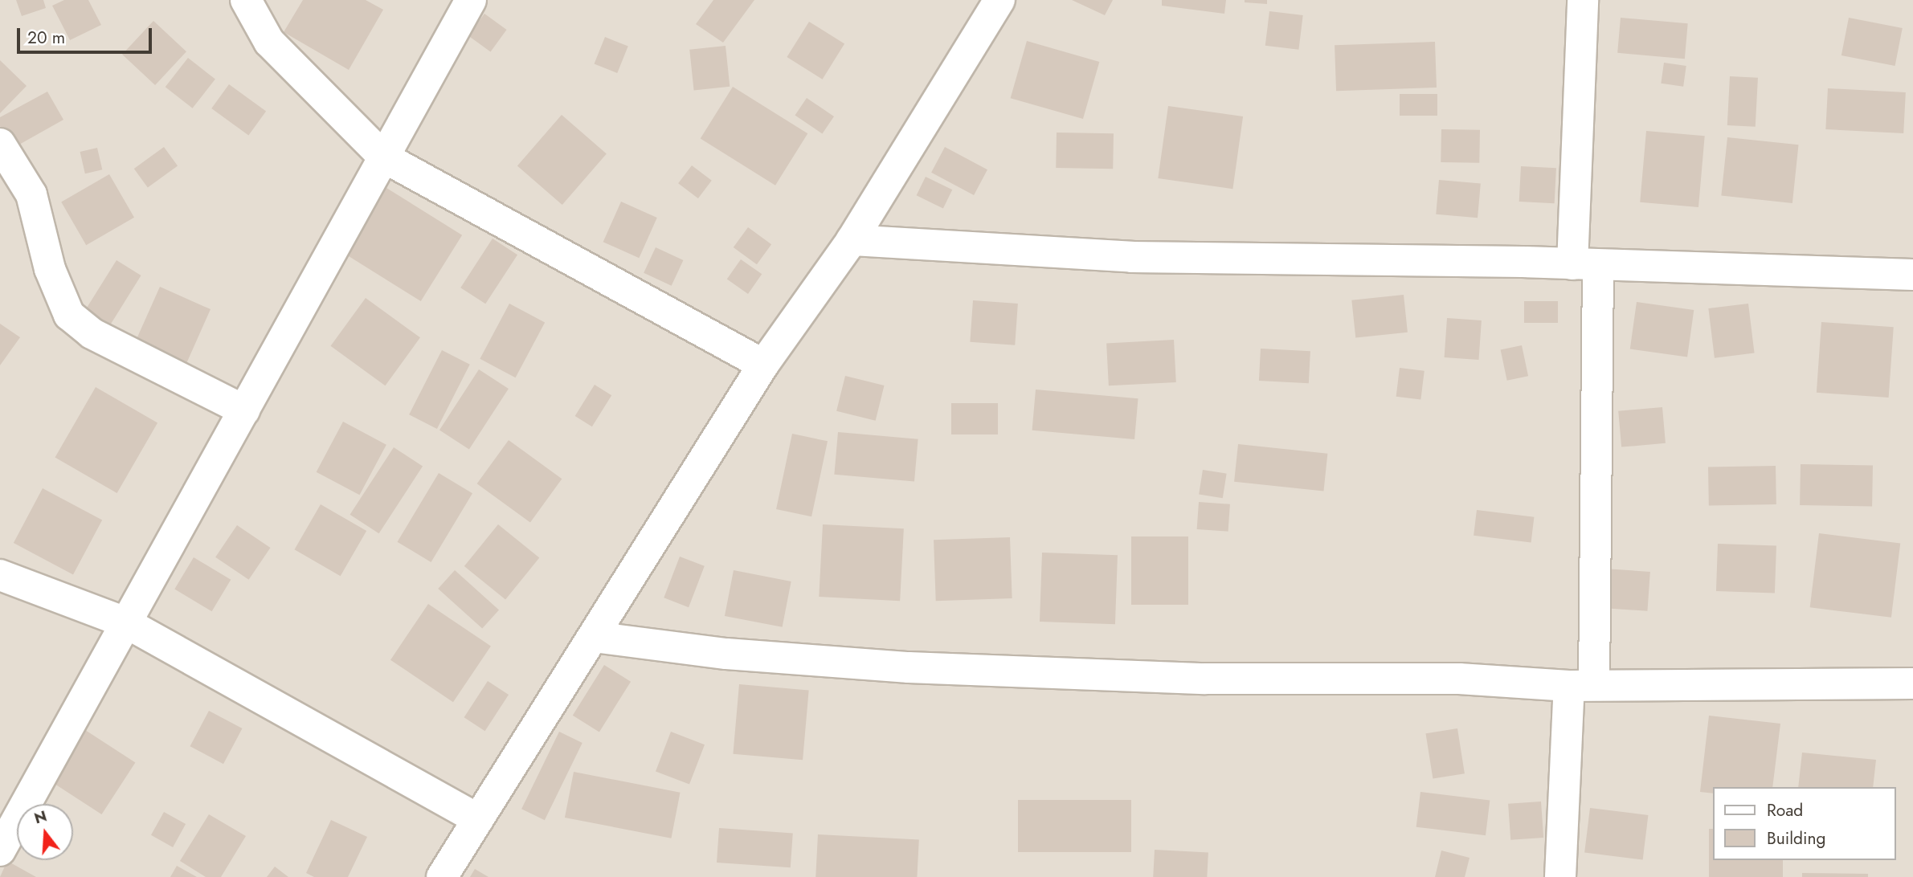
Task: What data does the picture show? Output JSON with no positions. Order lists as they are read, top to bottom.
{
  "legend": ["Road", "Building"],
  "scale_bar": "20 m",
  "north": "top"
}
